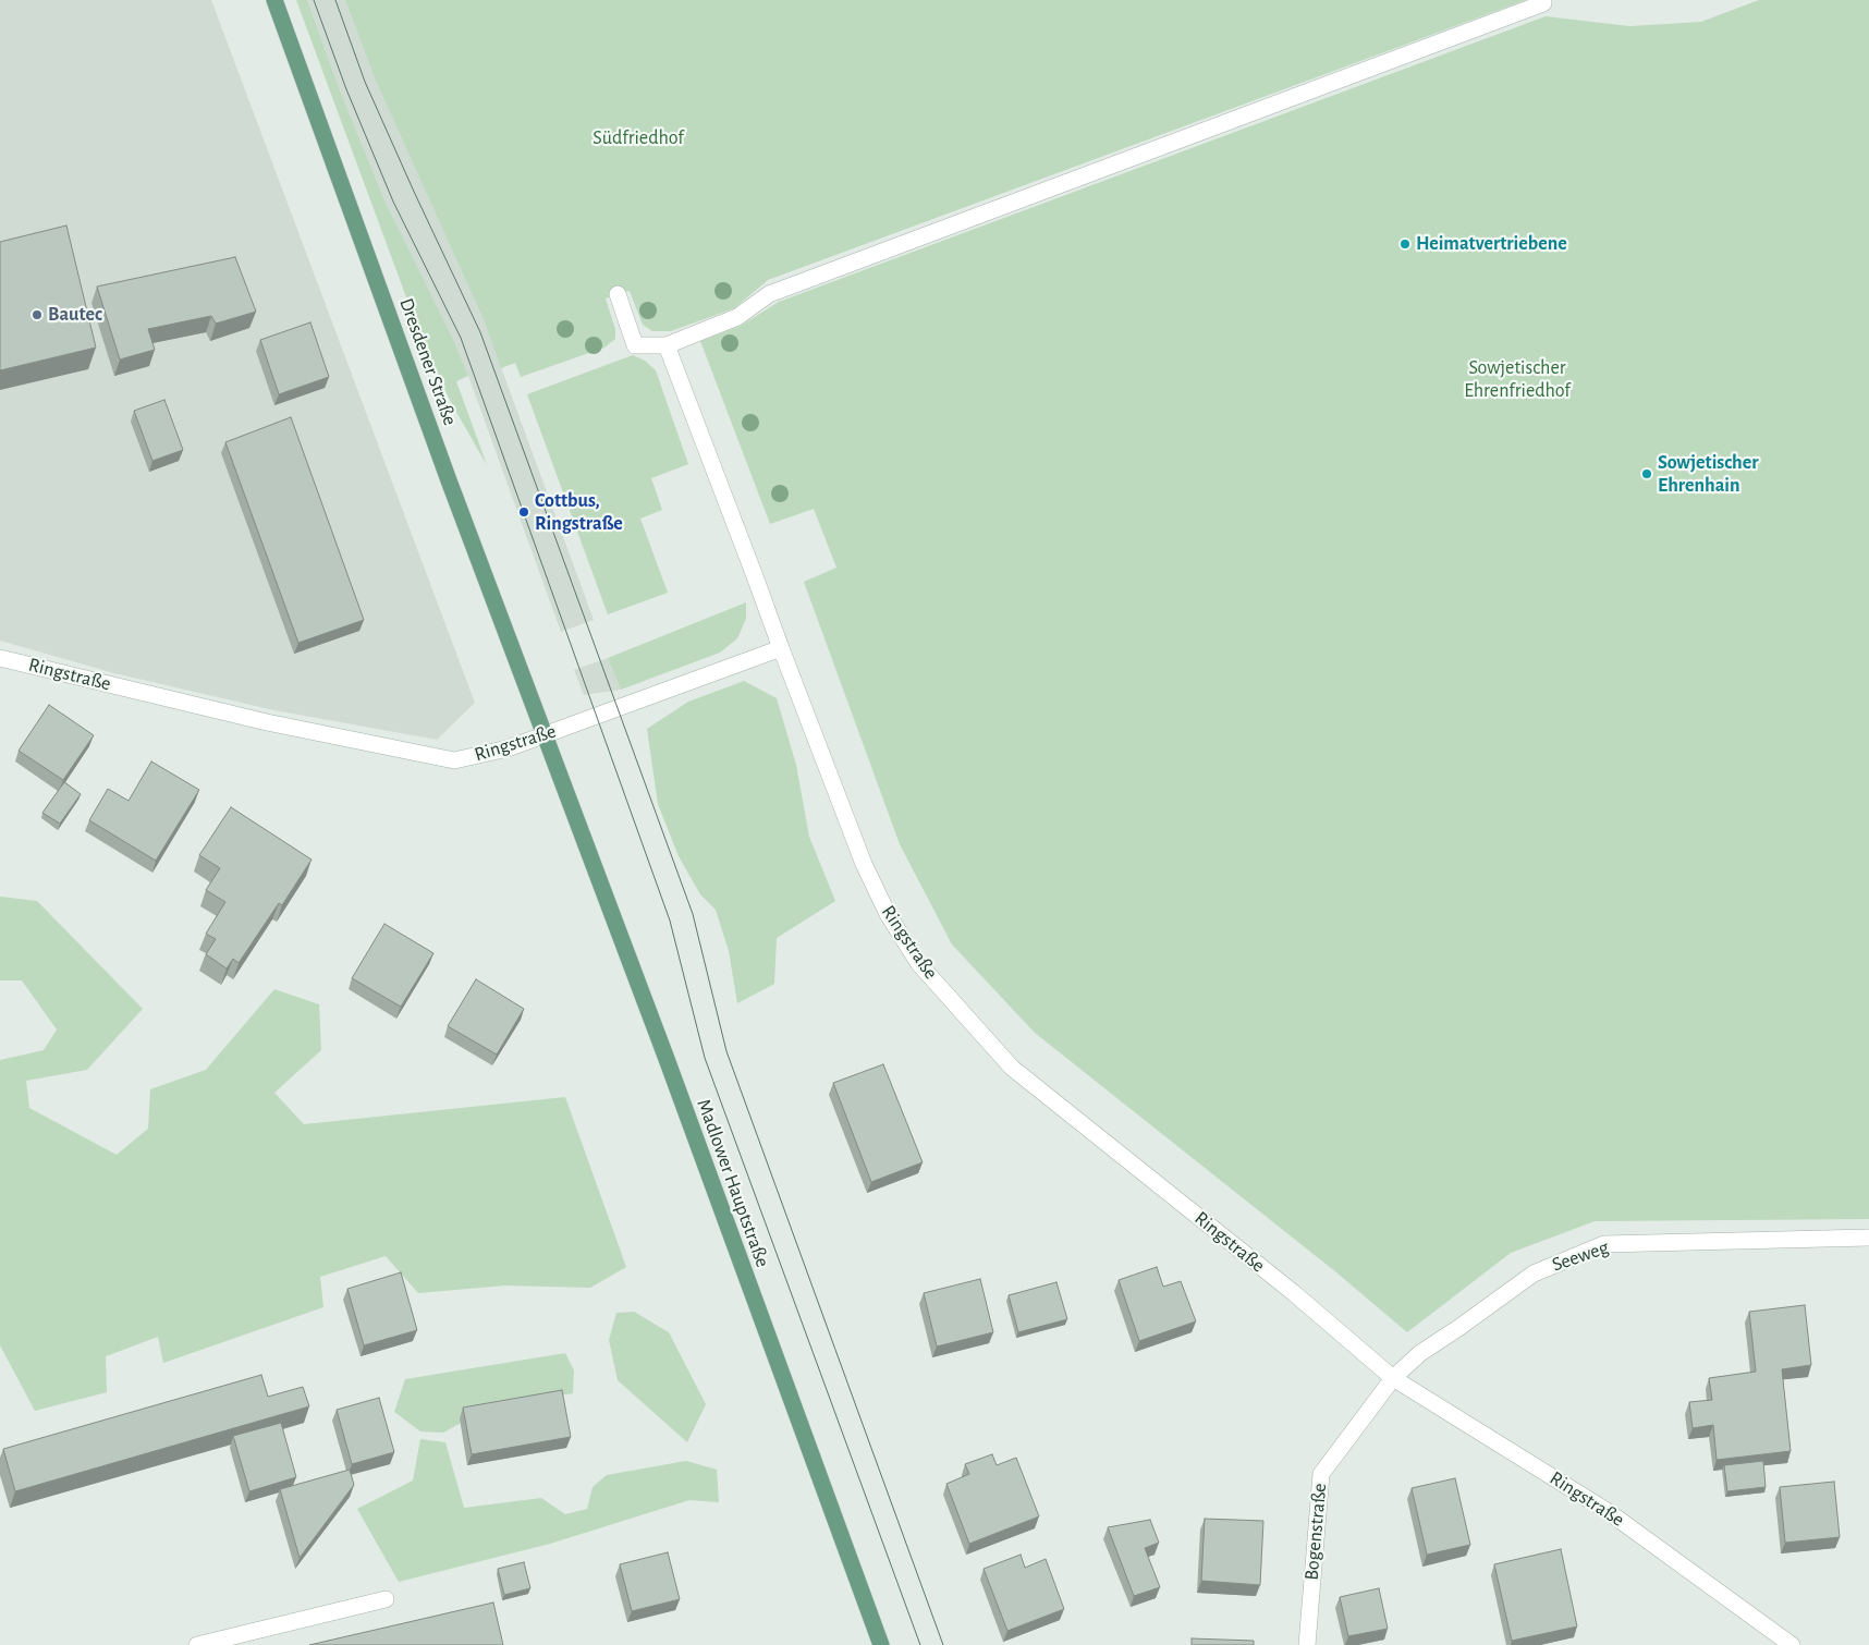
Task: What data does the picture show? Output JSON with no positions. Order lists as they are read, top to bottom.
{
  "streets": {
    "main road": ["Dresdener Straße", "Madlower Hauptstraße"],
    "street": ["Ringstraße", "Seeweg", "Bogenstraße"]
  },
  "crossings": [
    ["Dresdener Straße", "Ringstraße"],
    ["Dresdener Straße", "Madlower Hauptstraße"],
    ["Ringstraße", "Madlower Hauptstraße"],
    ["Ringstraße", "Seeweg"],
    ["Ringstraße", "Bogenstraße"],
    ["Seeweg", "Bogenstraße"]
  ],
  "parks": ["Südfriedhof", "Sowjetischer Ehrenfriedhof"],
  "places": [
    "Heimatvertriebene",
    "Bautec",
    "Sowjetischer Ehrenhain",
    "Cottbus, Ringstraße"
  ]
}
